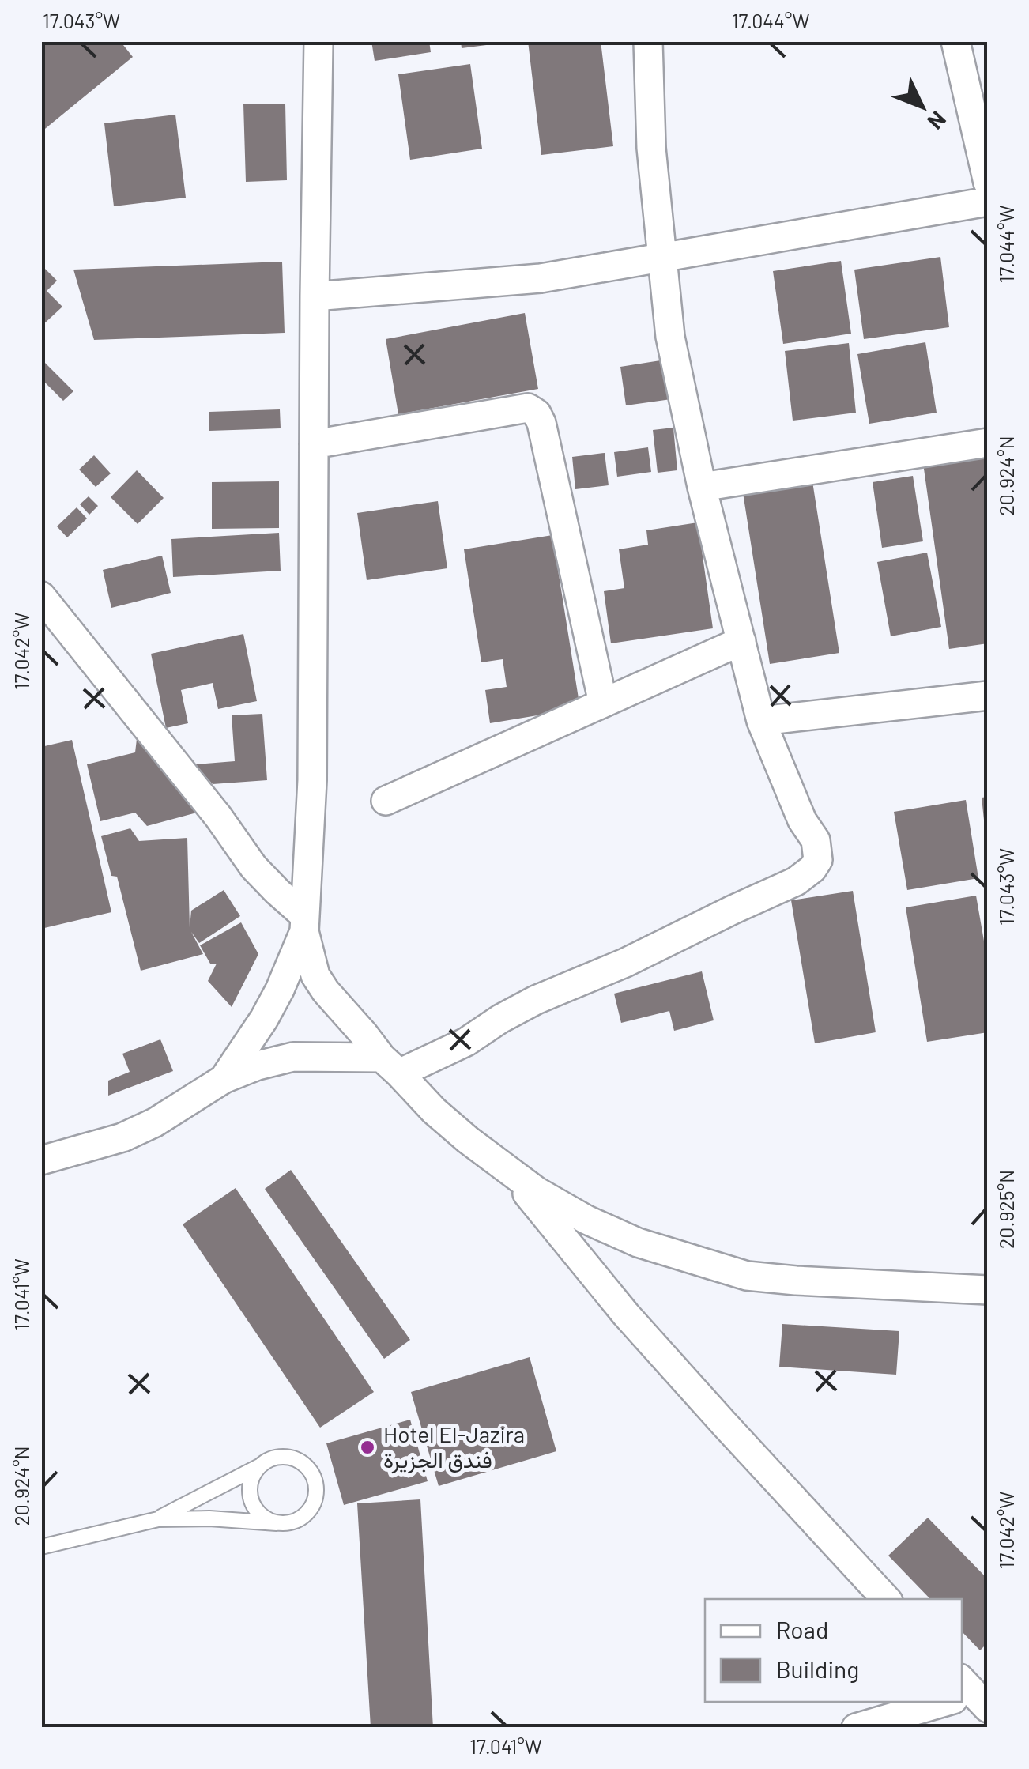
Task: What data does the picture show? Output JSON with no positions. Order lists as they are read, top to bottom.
{
  "places": ["Hotel El-Jazira فندق الجزيرة"],
  "legend": ["Road", "Building"],
  "north": "bottom right",
  "coordinates": [
    "17.043°W",
    "17.044°W",
    "20.924°N",
    "17.042°W",
    "20.925°N",
    "17.041°W"
  ]
}
